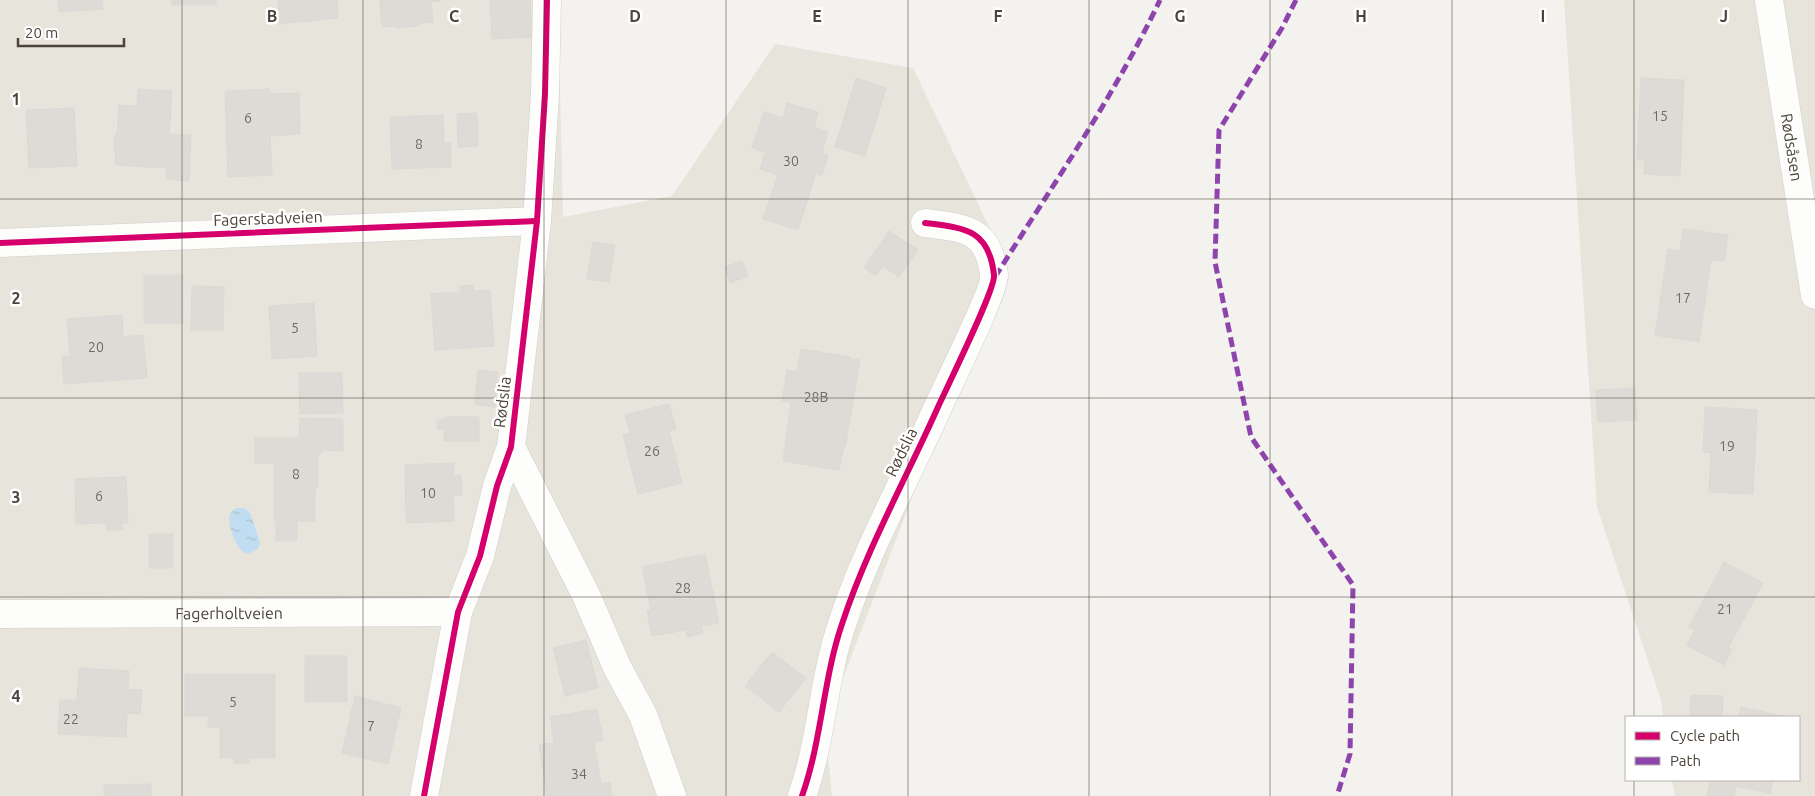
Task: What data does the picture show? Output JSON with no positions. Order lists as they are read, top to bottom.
{
  "streets": {
    "street": [
      "Rødsåsen",
      "Fagerstadveien",
      "Rødslia",
      "Fagerholtveien"
    ]
  },
  "crossings": [
    ["Fagerstadveien", "Rødslia"],
    ["Rødslia", "Fagerholtveien"]
  ],
  "house_numbers": [
    "15",
    "6",
    "8",
    "30",
    "17",
    "5",
    "20",
    "28B",
    "19",
    "26",
    "8",
    "10",
    "6",
    "28",
    "21",
    "5",
    "22",
    "7",
    "34"
  ],
  "legend": ["Cycle path", "Path"],
  "scale_bar": "20 m",
  "grid": {
    "columns": [
      "B",
      "C",
      "D",
      "E",
      "F",
      "G",
      "H",
      "I",
      "J"
    ],
    "rows": [
      "1",
      "2",
      "3",
      "4"
    ]
  }
}
